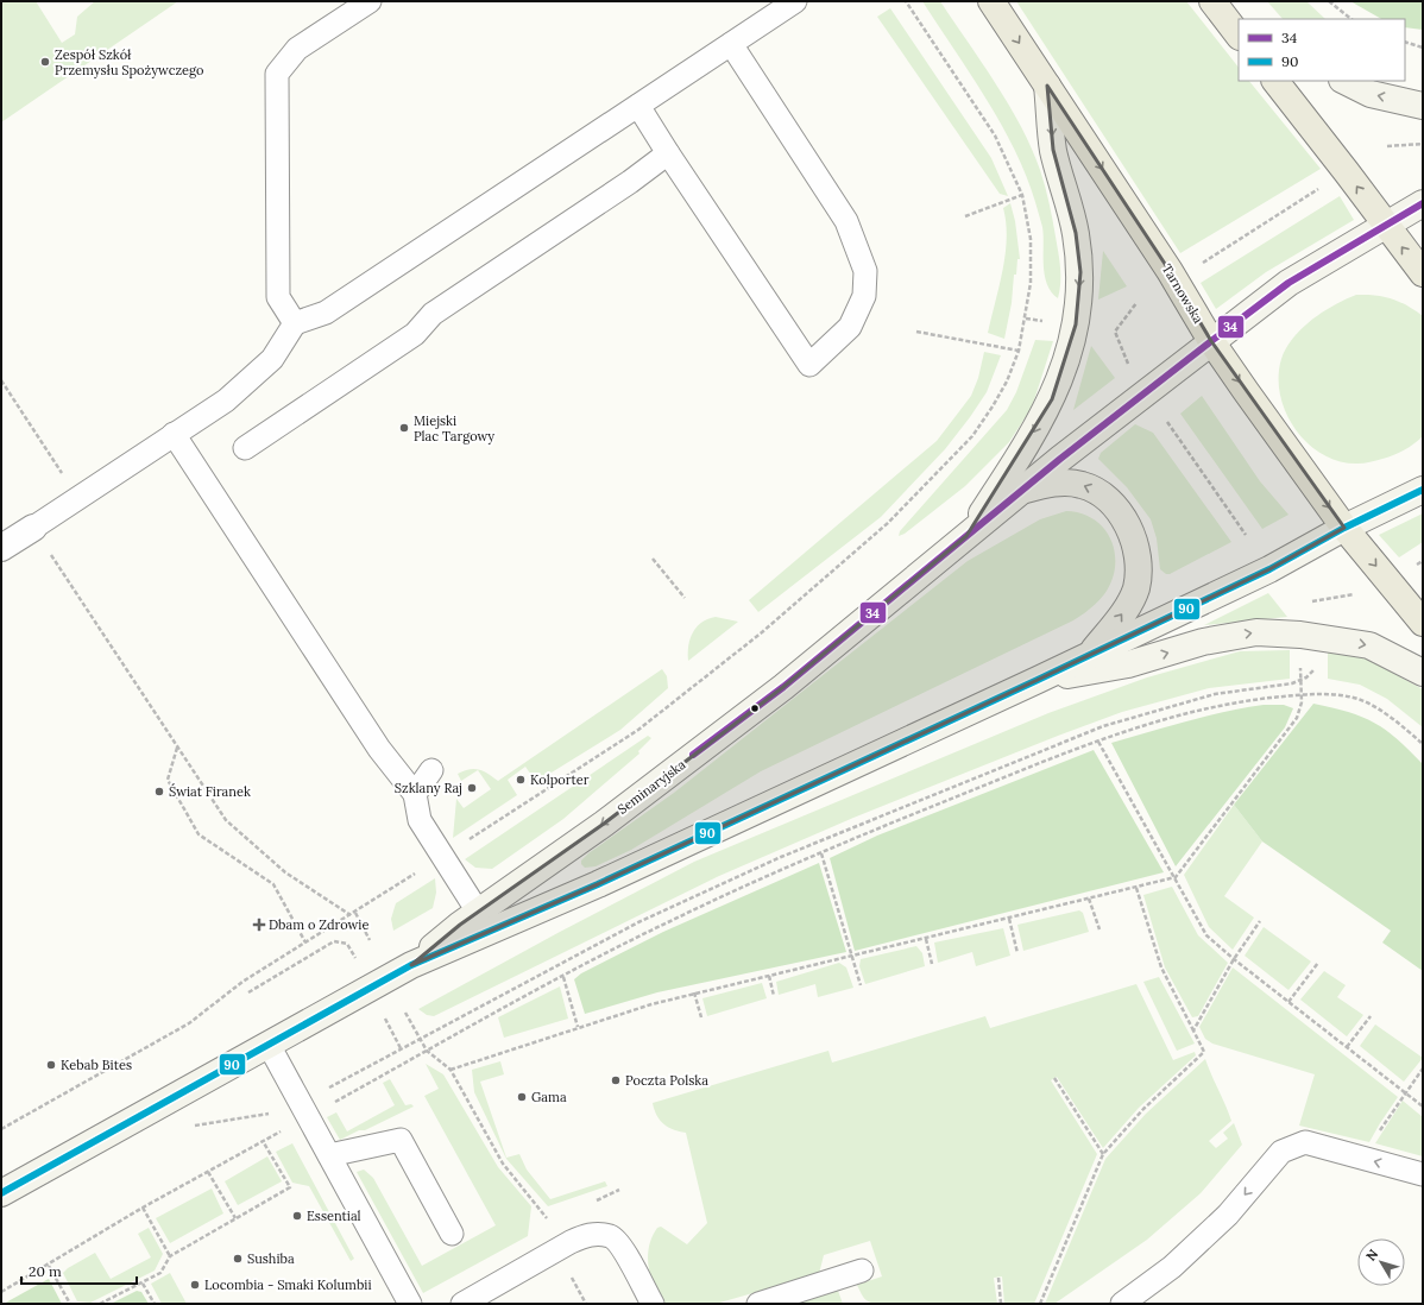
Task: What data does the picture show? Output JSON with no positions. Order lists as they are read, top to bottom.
{
  "streets": {
    "main road": ["Tarnowska"],
    "street": ["Seminaryjska"]
  },
  "crossings": [
    ["Tarnowska", "Seminaryjska"]
  ],
  "places": {
    "other": [
      "Zespół Szkół Przemysłu Spożywczego",
      "Miejski Plac Targowy",
      "Kolporter",
      "Szklany Raj",
      "Świat Firanek",
      "Kebab Bites",
      "Poczta Polska",
      "Gama",
      "Essential",
      "Sushiba",
      "Locombia - Smaki Kolumbii"
    ],
    "health": ["Dbam o Zdrowie"]
  },
  "lines": ["transit line 34", "transit line 90"],
  "legend": ["34", "90"],
  "scale_bar": "20 m",
  "north": "top left"
}
